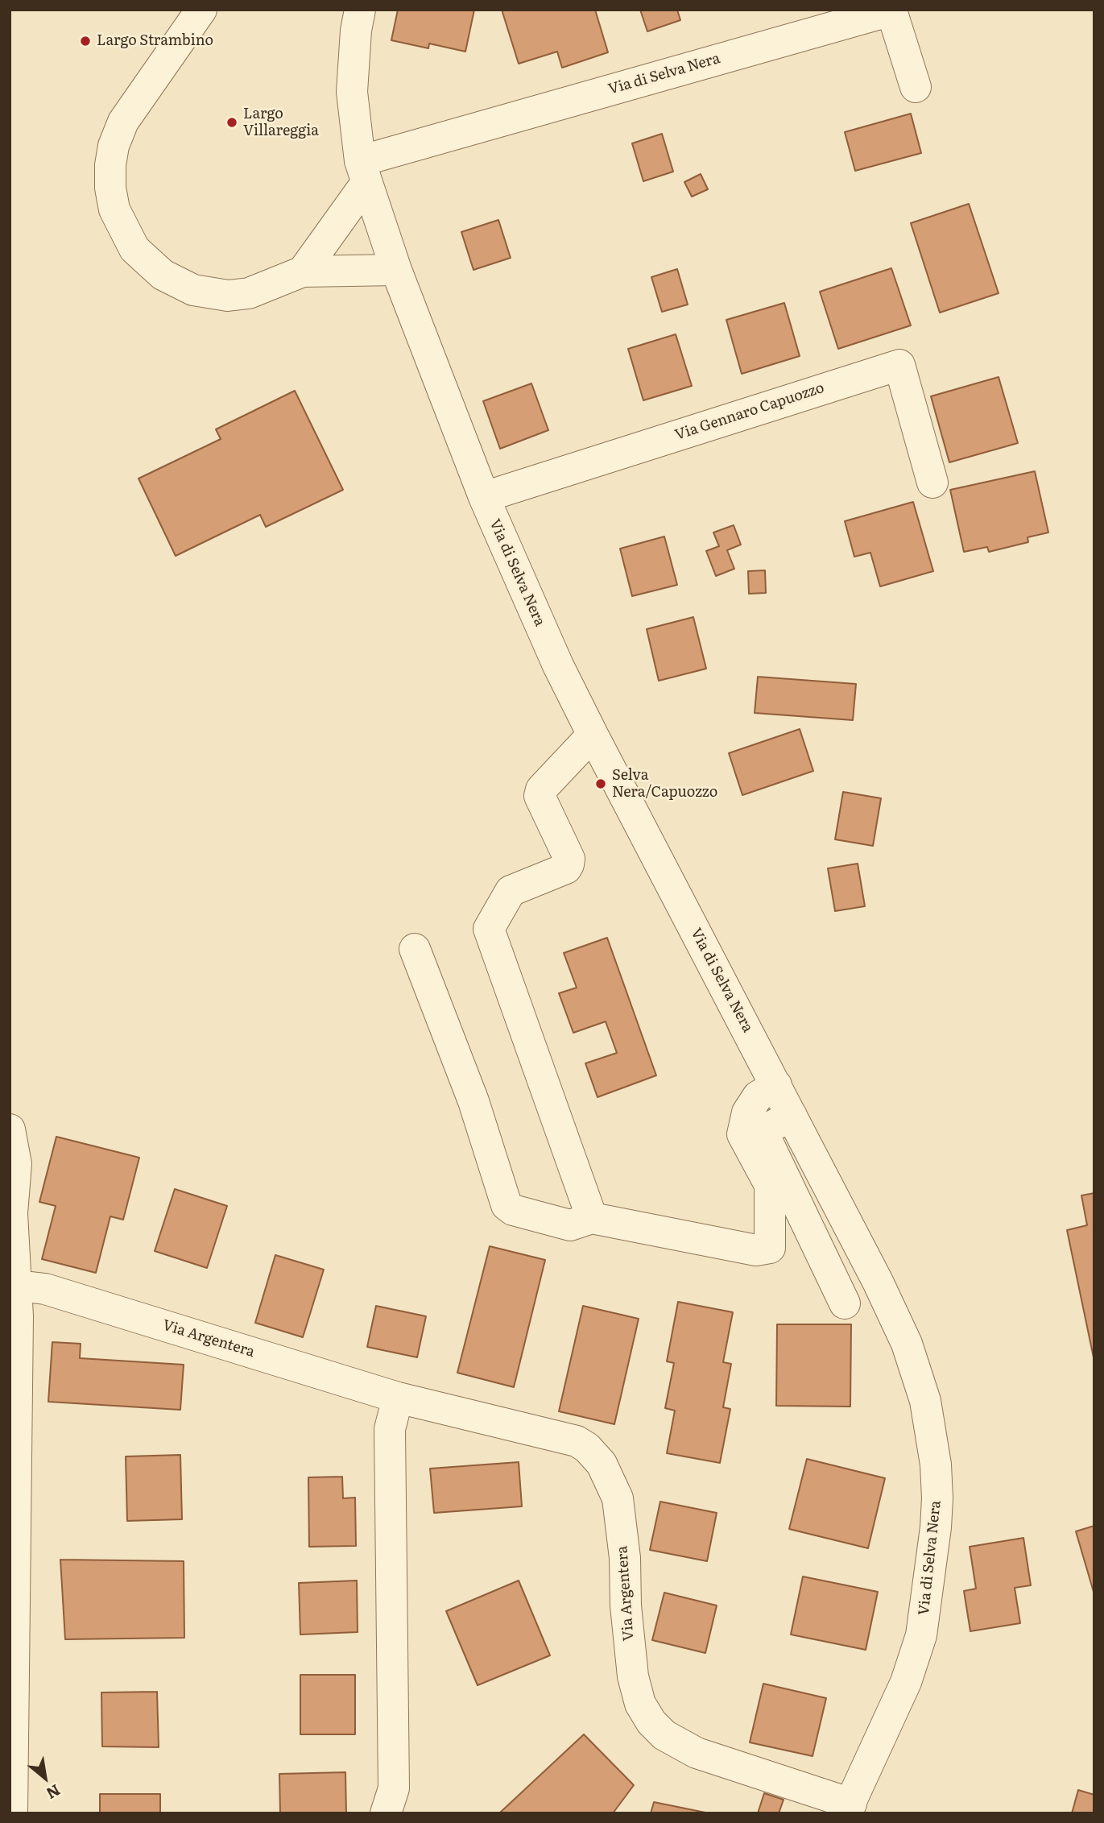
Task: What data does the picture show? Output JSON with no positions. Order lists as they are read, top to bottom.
{
  "streets": {
    "street": ["Via di Selva Nera", "Via Gennaro Capuozzo", "Via Argentera"]
  },
  "crossings": [
    ["Via di Selva Nera", "Via Gennaro Capuozzo"],
    ["Via di Selva Nera", "Via Argentera"]
  ],
  "places": ["Largo Strambino", "Largo Villareggia", "Selva Nera/Capuozzo"],
  "north": "bottom right"
}
